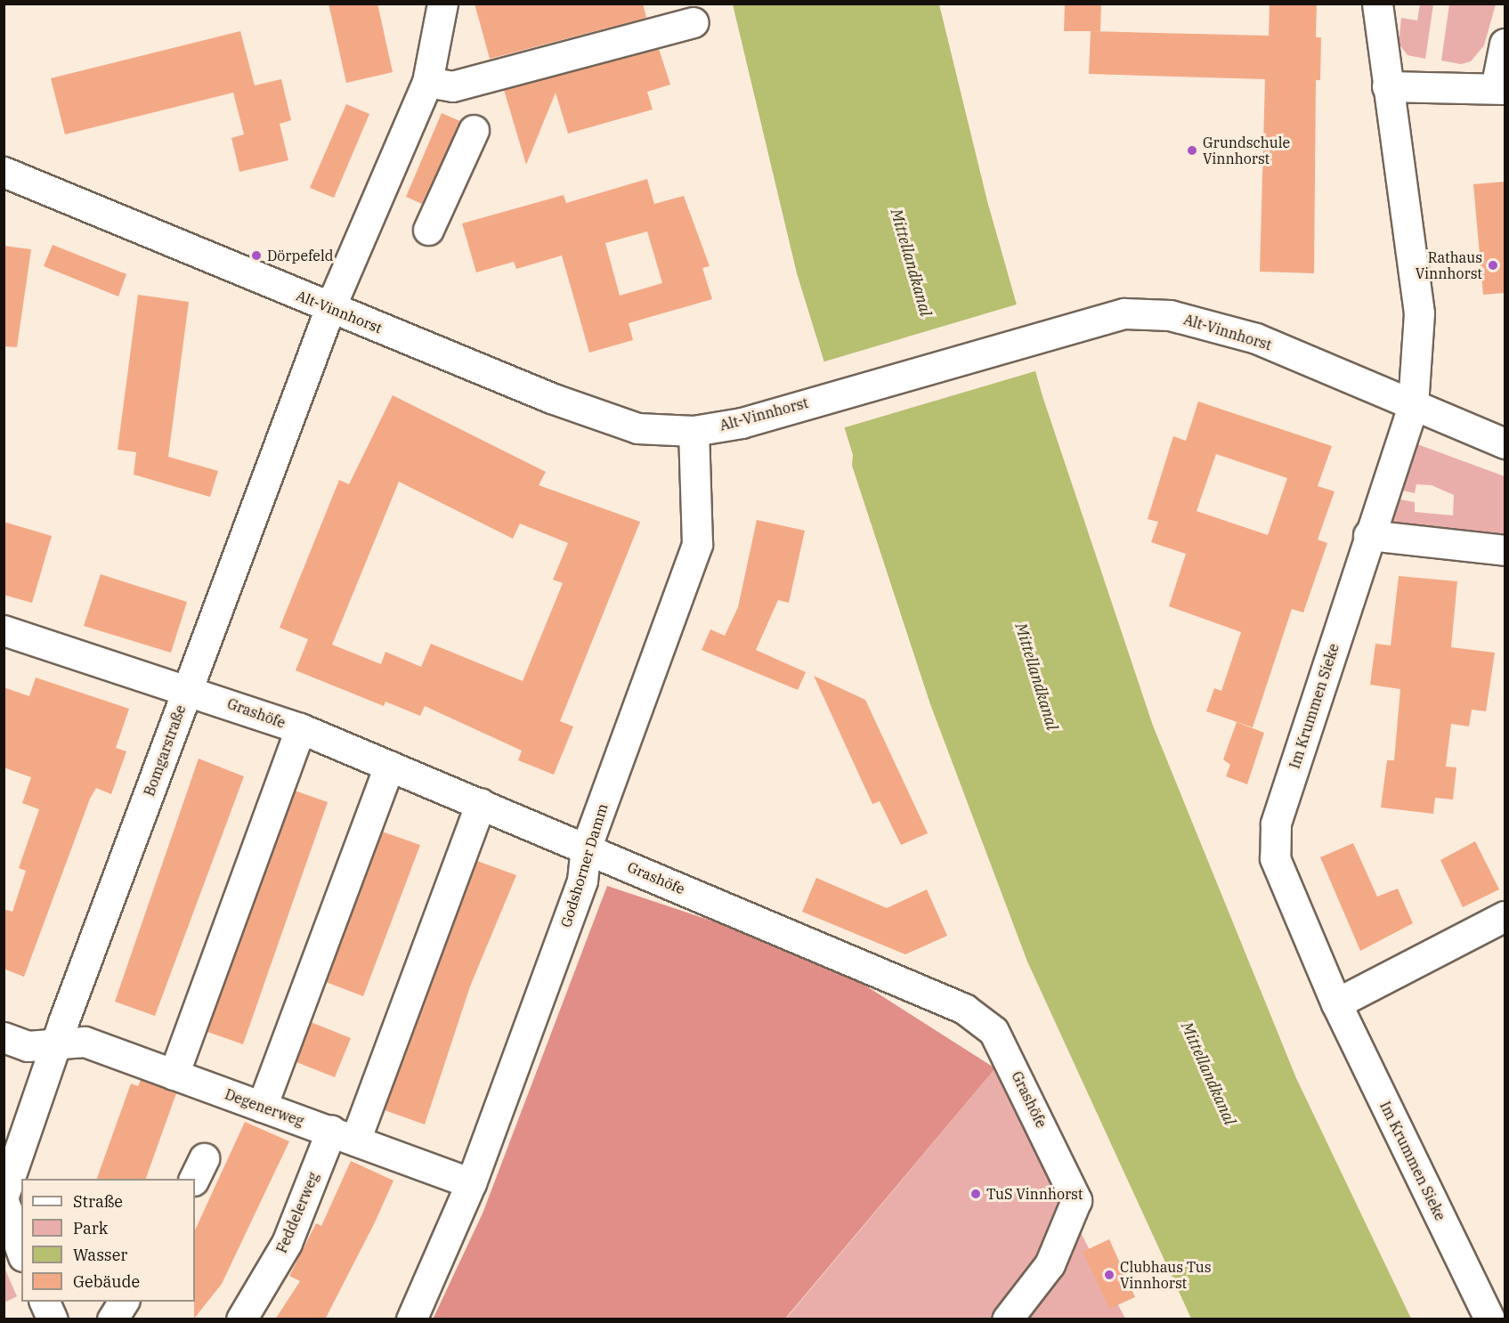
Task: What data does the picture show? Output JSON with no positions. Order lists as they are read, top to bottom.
{
  "streets": {
    "street": [
      "Alt-Vinnhorst",
      "Im Krummen Sieke",
      "Grashöfe",
      "Bomgarstraße",
      "Godshorner Damm",
      "Degenerweg",
      "Feddelerweg"
    ]
  },
  "crossings": [
    ["Alt-Vinnhorst", "Im Krummen Sieke"],
    ["Alt-Vinnhorst", "Bomgarstraße"],
    ["Alt-Vinnhorst", "Godshorner Damm"],
    ["Grashöfe", "Bomgarstraße"],
    ["Grashöfe", "Godshorner Damm"],
    ["Grashöfe", "Feddelerweg"],
    ["Bomgarstraße", "Degenerweg"],
    ["Godshorner Damm", "Degenerweg"],
    ["Degenerweg", "Feddelerweg"]
  ],
  "water": ["Mittellandkanal"],
  "places": [
    "Grundschule Vinnhorst",
    "Dörpefeld",
    "Rathaus Vinnhorst",
    "TuS Vinnhorst",
    "Clubhaus Tus Vinnhorst"
  ],
  "legend": [
    "Straße",
    "Park",
    "Wasser",
    "Gebäude"
  ]
}
